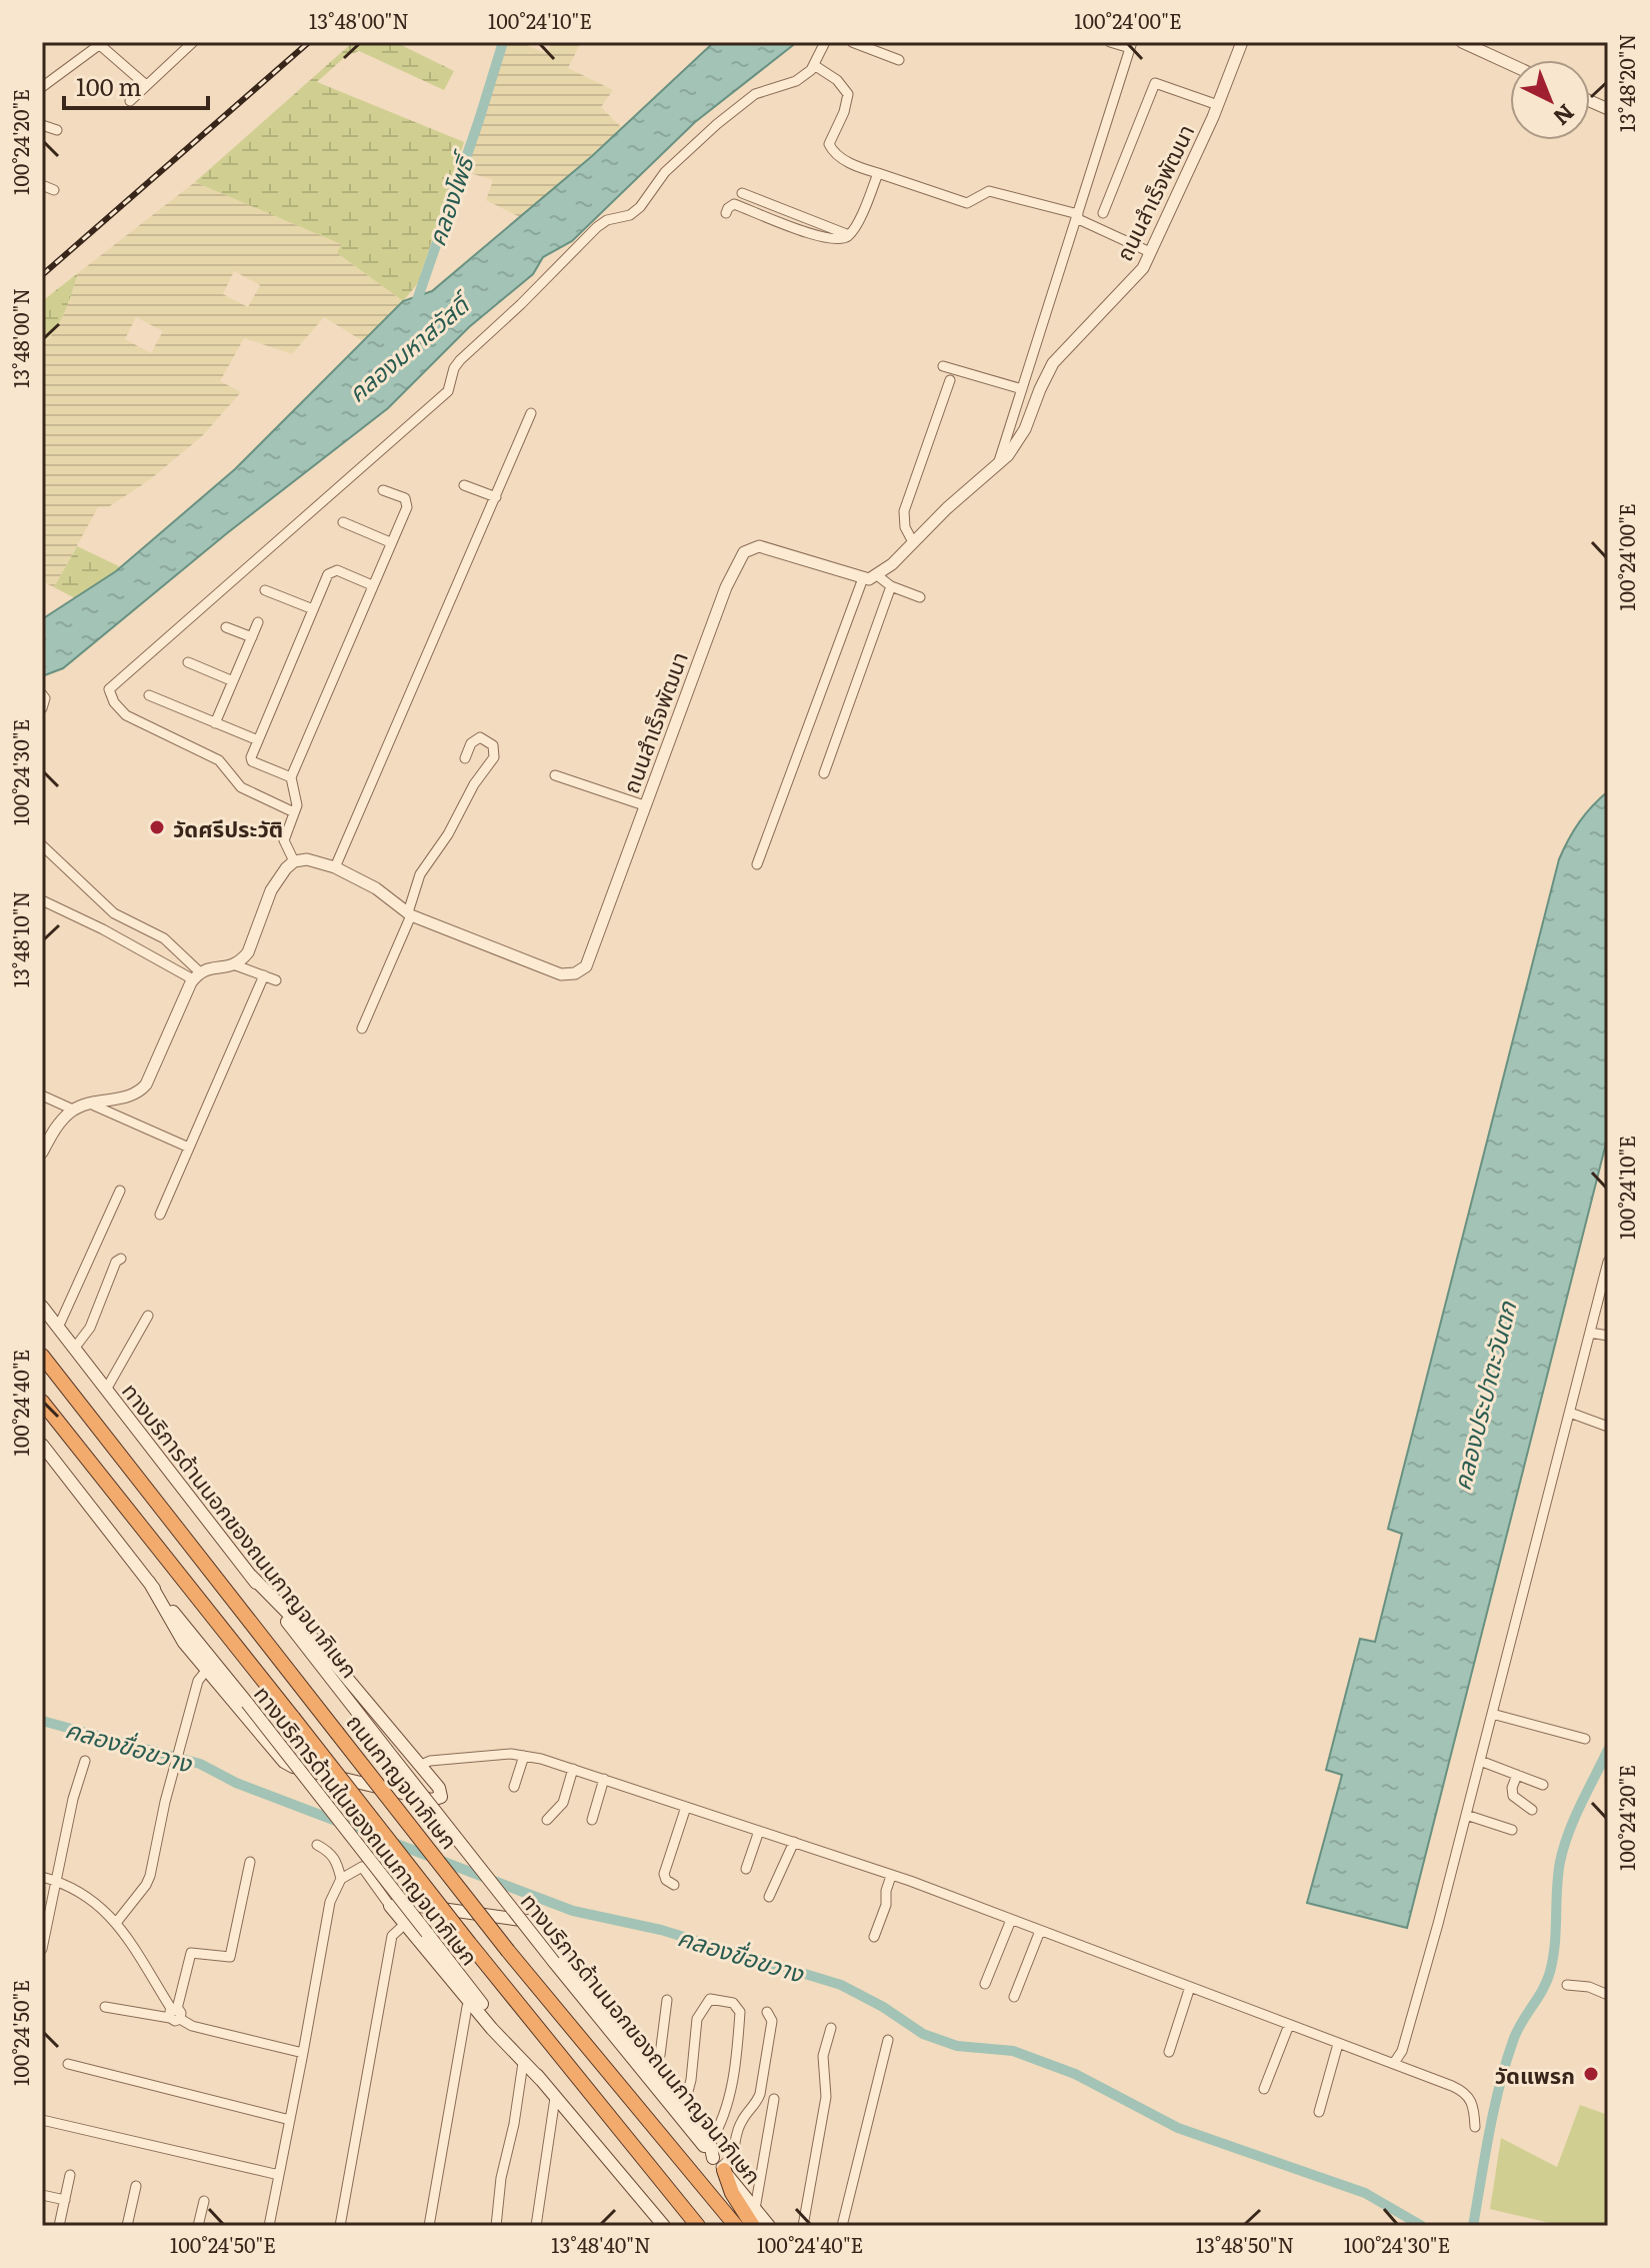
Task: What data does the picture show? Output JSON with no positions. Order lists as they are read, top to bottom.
{
  "streets": {
    "highway": ["ถนนกาญจนาภิเษก"],
    "main road": ["ทางบริการด้านนอกของถนนกาญจนาภิเษก", "ทางบริการด้านในของถนนกาญจนาภิเษก"],
    "street": ["ถนนสำเร็จพัฒนา"]
  },
  "water": [
    "คลองโพธิ์",
    "คลองมหาสวัสดิ์",
    "คลองประปาตะวันตก",
    "คลองขื่อขวาง"
  ],
  "places": ["วัดศรีประวัติ", "วัดแพรก"],
  "scale_bar": "100 m",
  "north": "bottom right",
  "coordinates": [
    "13°48'00\"N",
    "100°24'10\"E",
    "100°24'00\"E",
    "13°48'20\"N",
    "100°24'20\"E",
    "100°24'30\"E",
    "13°48'10\"N",
    "100°24'40\"E",
    "100°24'50\"E",
    "13°48'40\"N",
    "13°48'50\"N"
  ]
}
